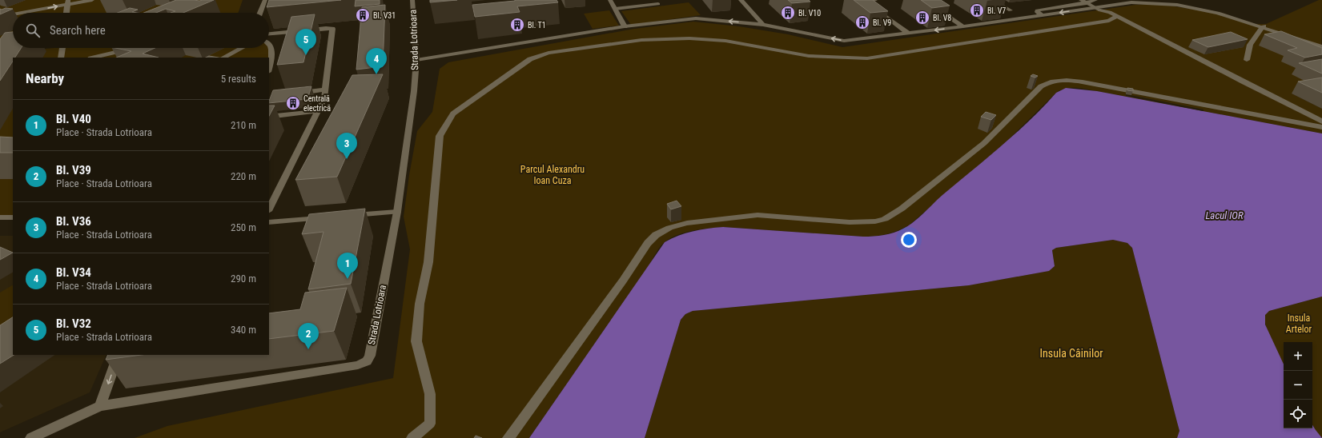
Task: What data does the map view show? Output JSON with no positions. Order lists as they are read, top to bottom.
{
  "streets": {
    "street": ["Strada Lotrioara"]
  },
  "water": ["Lacul IOR"],
  "parks": ["Parcul Alexandru Ioan Cuza", "Insula Artelor", "Insula Câinilor"],
  "places": {
    "building": [
      "Bl. V7",
      "Bl. V10",
      "Bl. V31",
      "Bl. V8",
      "Bl. V9",
      "Bl. T1",
      "Centrală electrică"
    ]
  },
  "page": {
    "search": "Search here",
    "pins": [
      "5",
      "4",
      "3",
      "1",
      "2"
    ],
    "heading": ["Nearby", "5 results"],
    "list": [
      {
        "mark": "1",
        "name": "Bl. V40",
        "note": "Place · Strada Lotrioara",
        "value": "210 m"
      },
      {
        "mark": "2",
        "name": "Bl. V39",
        "note": "Place · Strada Lotrioara",
        "value": "220 m"
      },
      {
        "mark": "3",
        "name": "Bl. V36",
        "note": "Place · Strada Lotrioara",
        "value": "250 m"
      },
      {
        "mark": "4",
        "name": "Bl. V34",
        "note": "Place · Strada Lotrioara",
        "value": "290 m"
      },
      {
        "mark": "5",
        "name": "Bl. V32",
        "note": "Place · Strada Lotrioara",
        "value": "340 m"
      }
    ],
    "map_buttons": ["+", "−"]
  }
}
